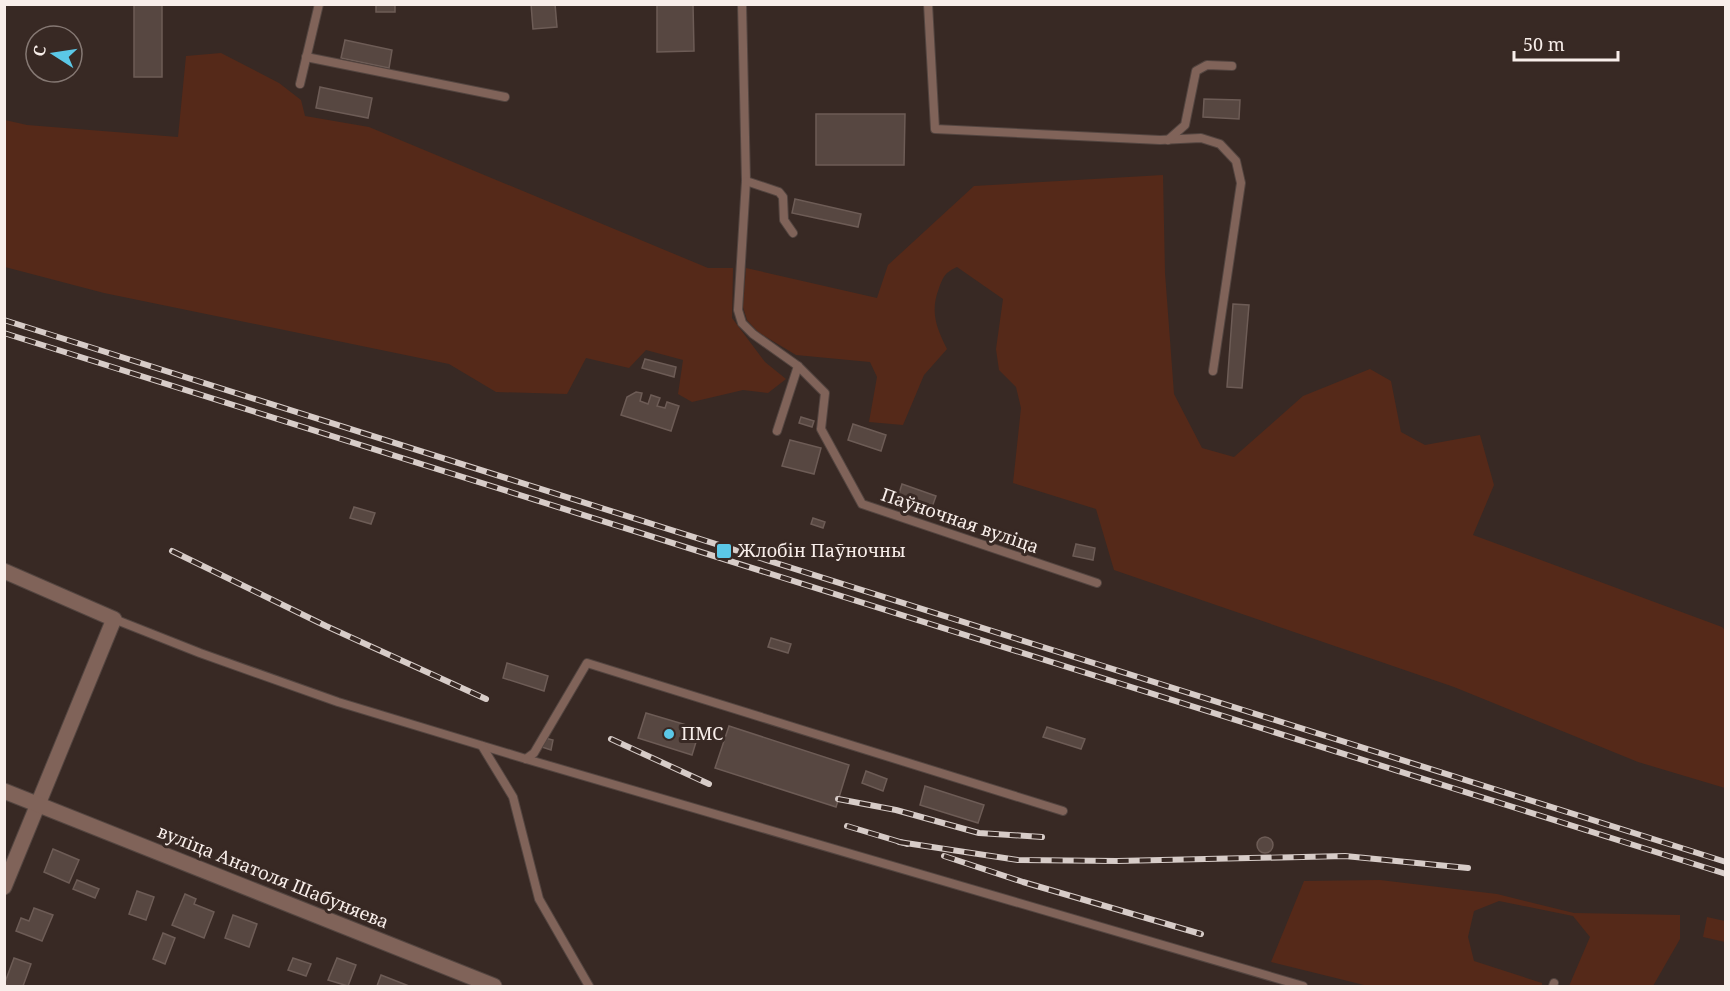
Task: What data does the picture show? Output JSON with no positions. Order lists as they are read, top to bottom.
{
  "streets": {
    "street": ["вуліца Анатоля Шабуняева"],
    "lane": ["Паўночная вуліца"]
  },
  "places": {
    "transit": ["Жлобін Паўночны"],
    "other": ["ПМС"]
  },
  "scale_bar": "50 m",
  "north": "left"
}
